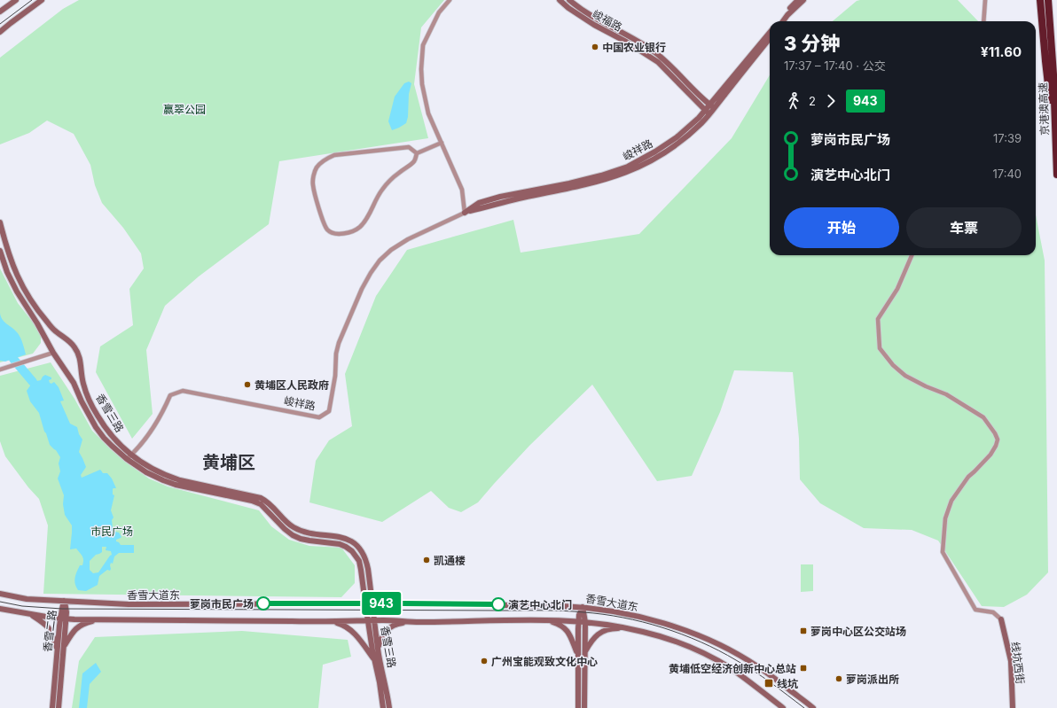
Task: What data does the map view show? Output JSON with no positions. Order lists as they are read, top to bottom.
{
  "streets": {
    "highway": ["京港澳高速"],
    "street": [
      "峻福路",
      "峻祥路",
      "香雪三路",
      "香雪大道东",
      "香雪二路",
      "线坑西街"
    ]
  },
  "crossings": [
    ["峻福路", "峻祥路"],
    ["峻祥路", "香雪三路"],
    ["香雪三路", "香雪大道东"],
    ["香雪大道东", "香雪二路"]
  ],
  "districts": ["黄埔区"],
  "parks": ["赢翠公园", "市民广场"],
  "places": {
    "other": [
      "中国农业银行",
      "黄埔区人民政府",
      "凯通楼",
      "萝岗市民广场",
      "演艺中心北门",
      "广州宝能观致文化中心",
      "萝岗派出所"
    ],
    "transit": ["萝岗中心区公交站场", "黄埔低空经济创新中心总站", "线坑"]
  },
  "lines": ["bus line 943"],
  "page": {
    "on_map": "943",
    "heading": ["3 分钟", "17:37 – 17:40 · 公交", "¥11.60"],
    "legs": ["2", "943"],
    "list": [
      {
        "name": "萝岗市民广场",
        "value": "17:39"
      },
      {
        "name": "演艺中心北门",
        "value": "17:40"
      }
    ],
    "buttons": ["开始", "车票"]
  }
}
